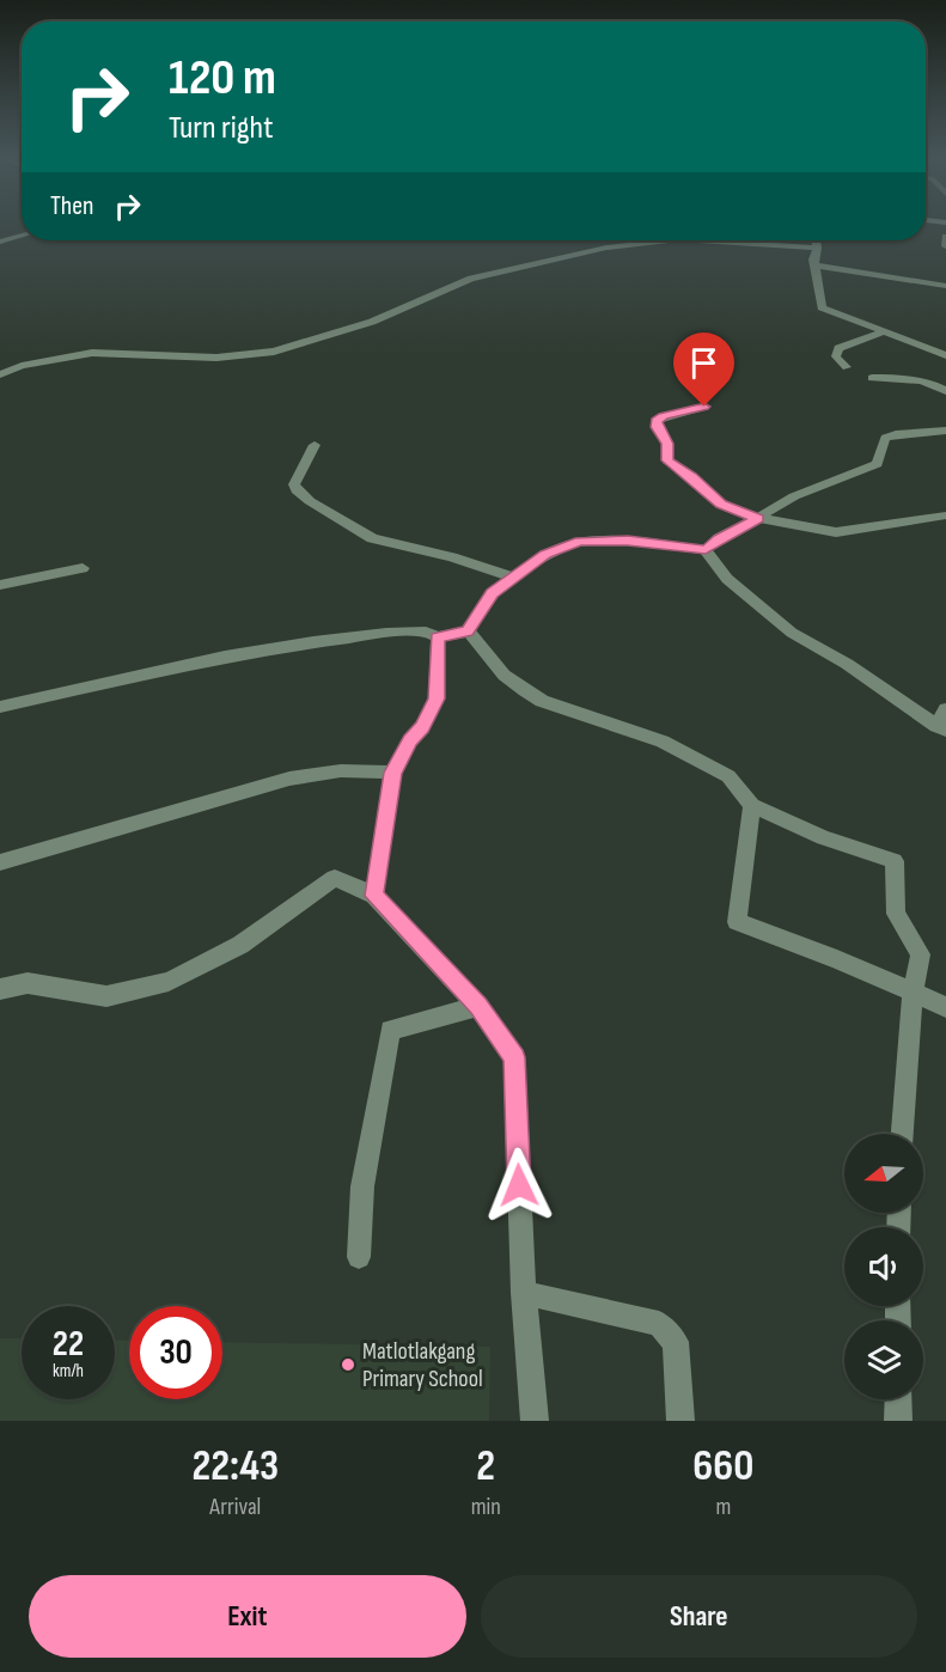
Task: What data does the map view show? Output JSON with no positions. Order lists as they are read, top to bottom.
{
  "places": ["Matlotlakgang Primary School"],
  "north": "left",
  "page": {
    "turn": ["120 m", "Turn right"],
    "then": "Then",
    "speed": "22 km/h",
    "limit": "30",
    "eta": [
      "22:43",
      "Arrival",
      "2",
      "min",
      "660",
      "m"
    ],
    "buttons": ["Exit", "Share"]
  }
}
